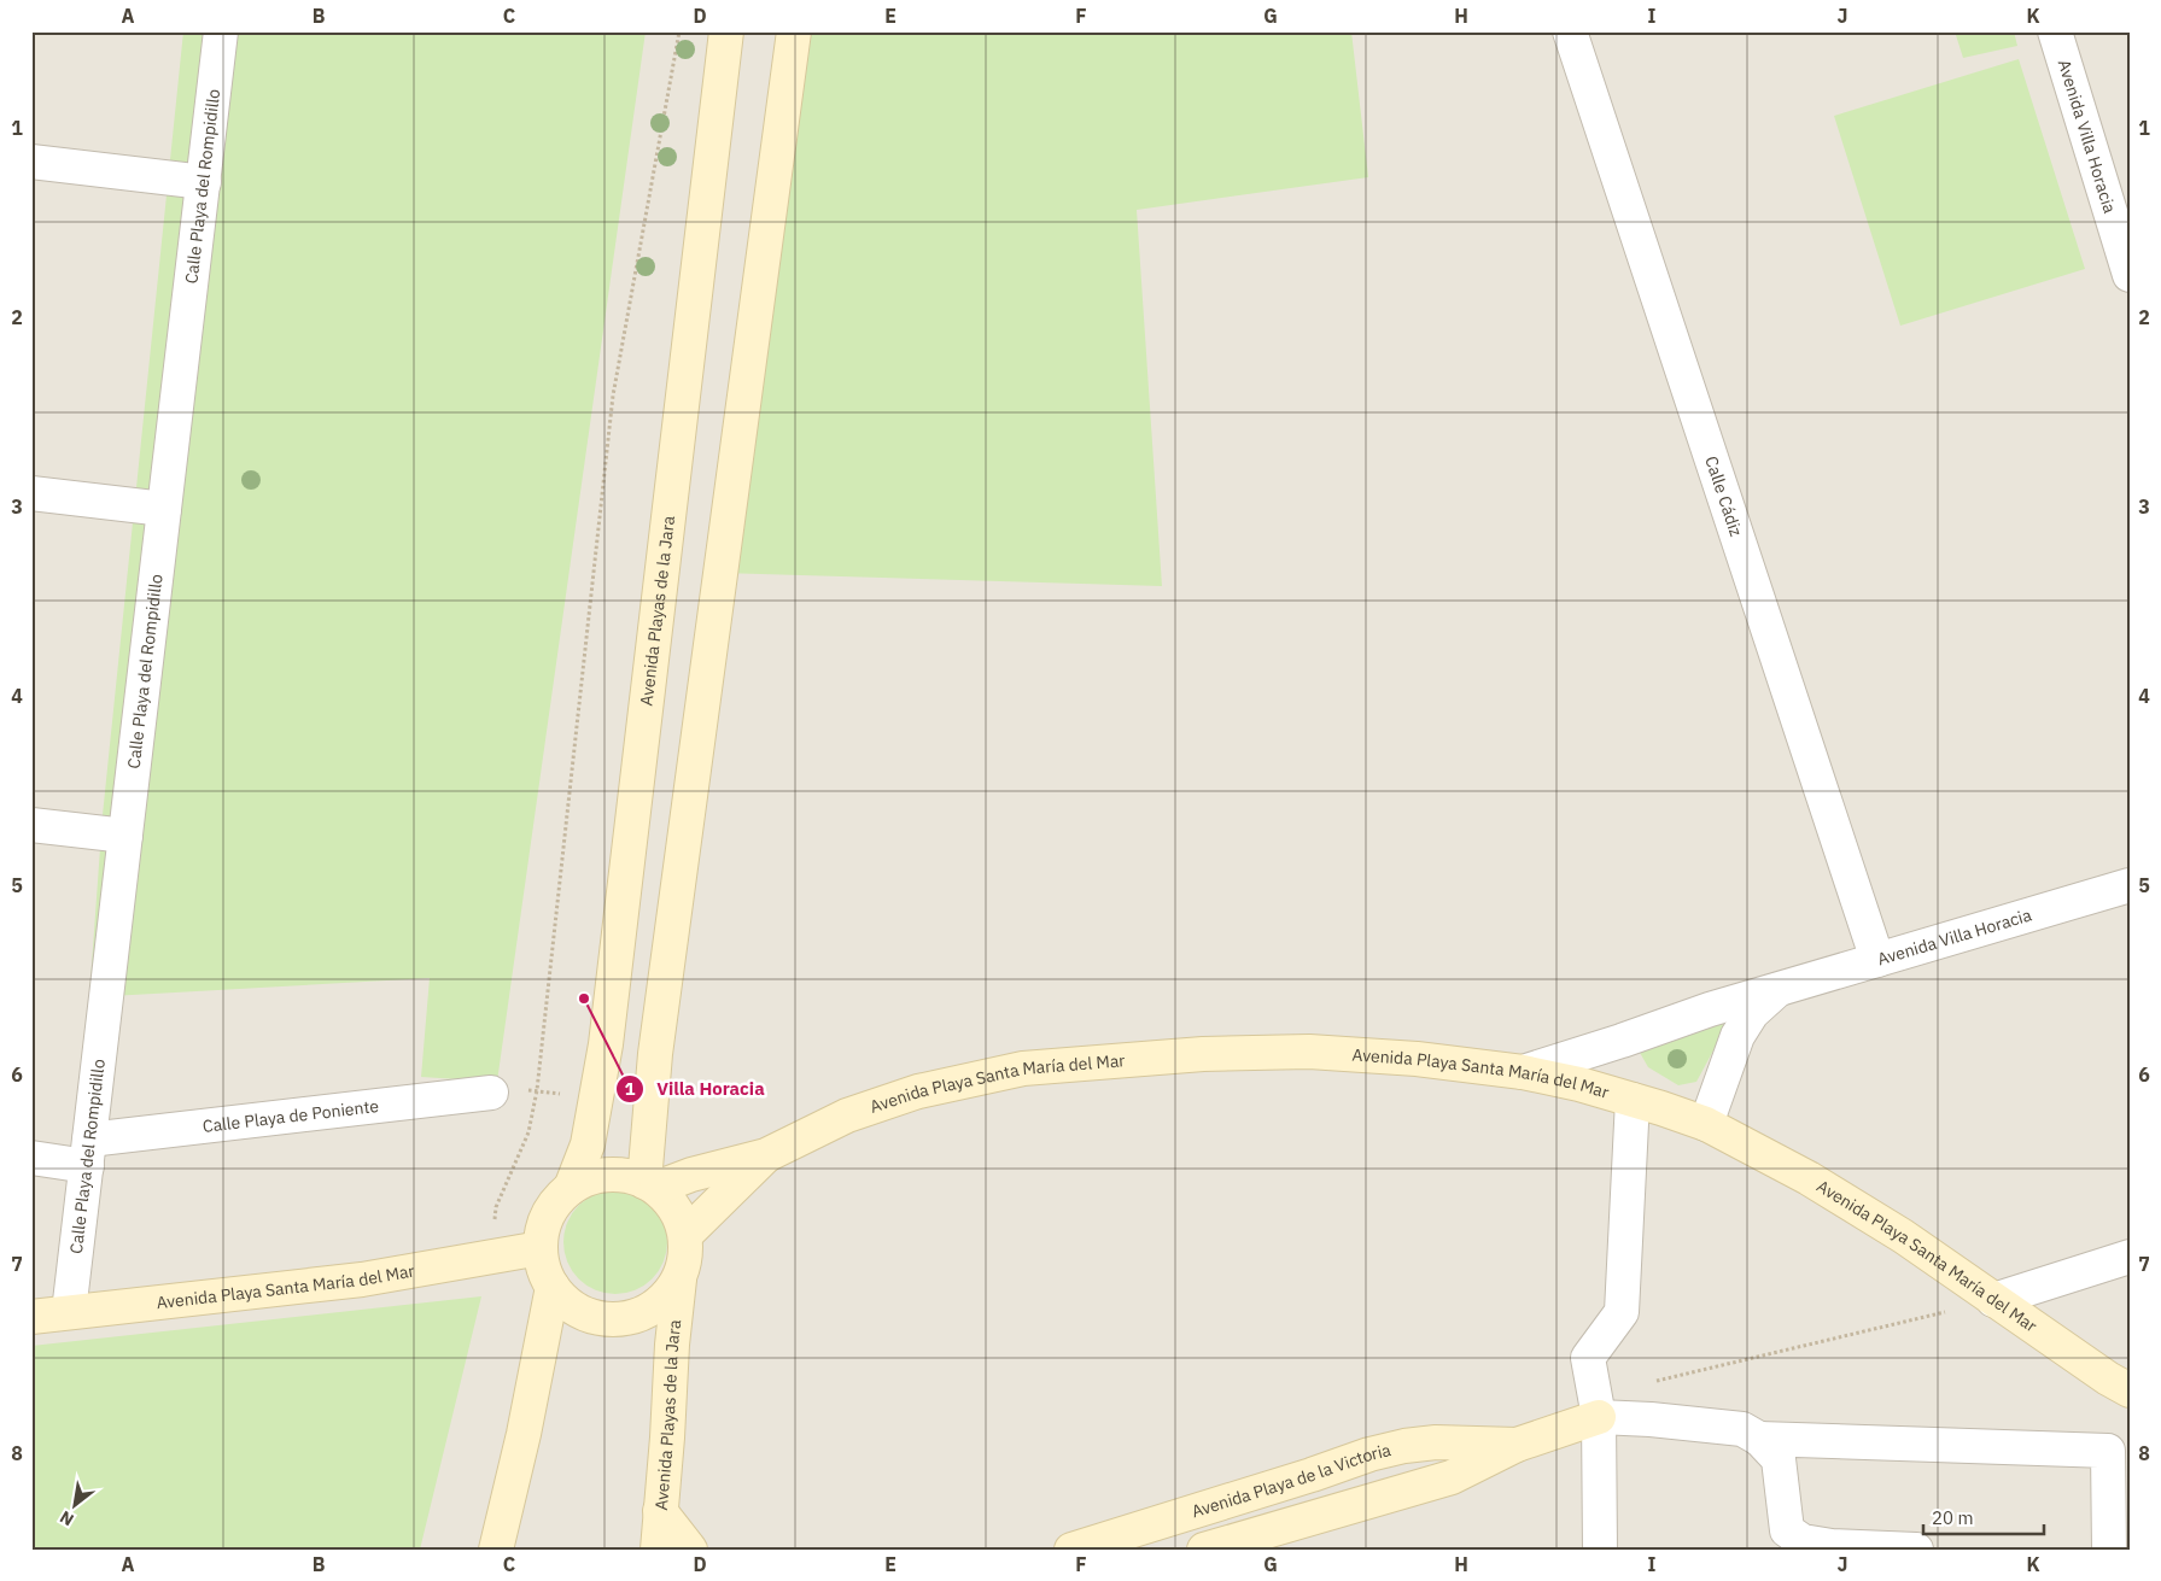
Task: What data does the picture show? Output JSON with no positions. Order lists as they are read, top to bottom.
{
  "streets": {
    "street": [
      "Avenida Villa Horacia",
      "Calle Playa del Rompidillo",
      "Calle Cádiz",
      "Avenida Playas de la Jara",
      "Avenida Playa Santa María del Mar",
      "Calle Playa de Poniente",
      "Avenida Playa de la Victoria"
    ]
  },
  "crossings": [
    ["Avenida Villa Horacia", "Calle Cádiz"],
    ["Avenida Villa Horacia", "Avenida Playa Santa María del Mar"],
    ["Calle Playa del Rompidillo", "Avenida Playa Santa María del Mar"],
    ["Calle Playa del Rompidillo", "Calle Playa de Poniente"],
    ["Avenida Playas de la Jara", "Avenida Playa Santa María del Mar"]
  ],
  "places": ["Villa Horacia"],
  "scale_bar": "20 m",
  "north": "bottom left",
  "grid": {
    "columns": [
      "A",
      "B",
      "C",
      "D",
      "E",
      "F",
      "G",
      "H",
      "I",
      "J",
      "K"
    ],
    "rows": [
      "1",
      "2",
      "3",
      "4",
      "5",
      "6",
      "7",
      "8"
    ]
  }
}
